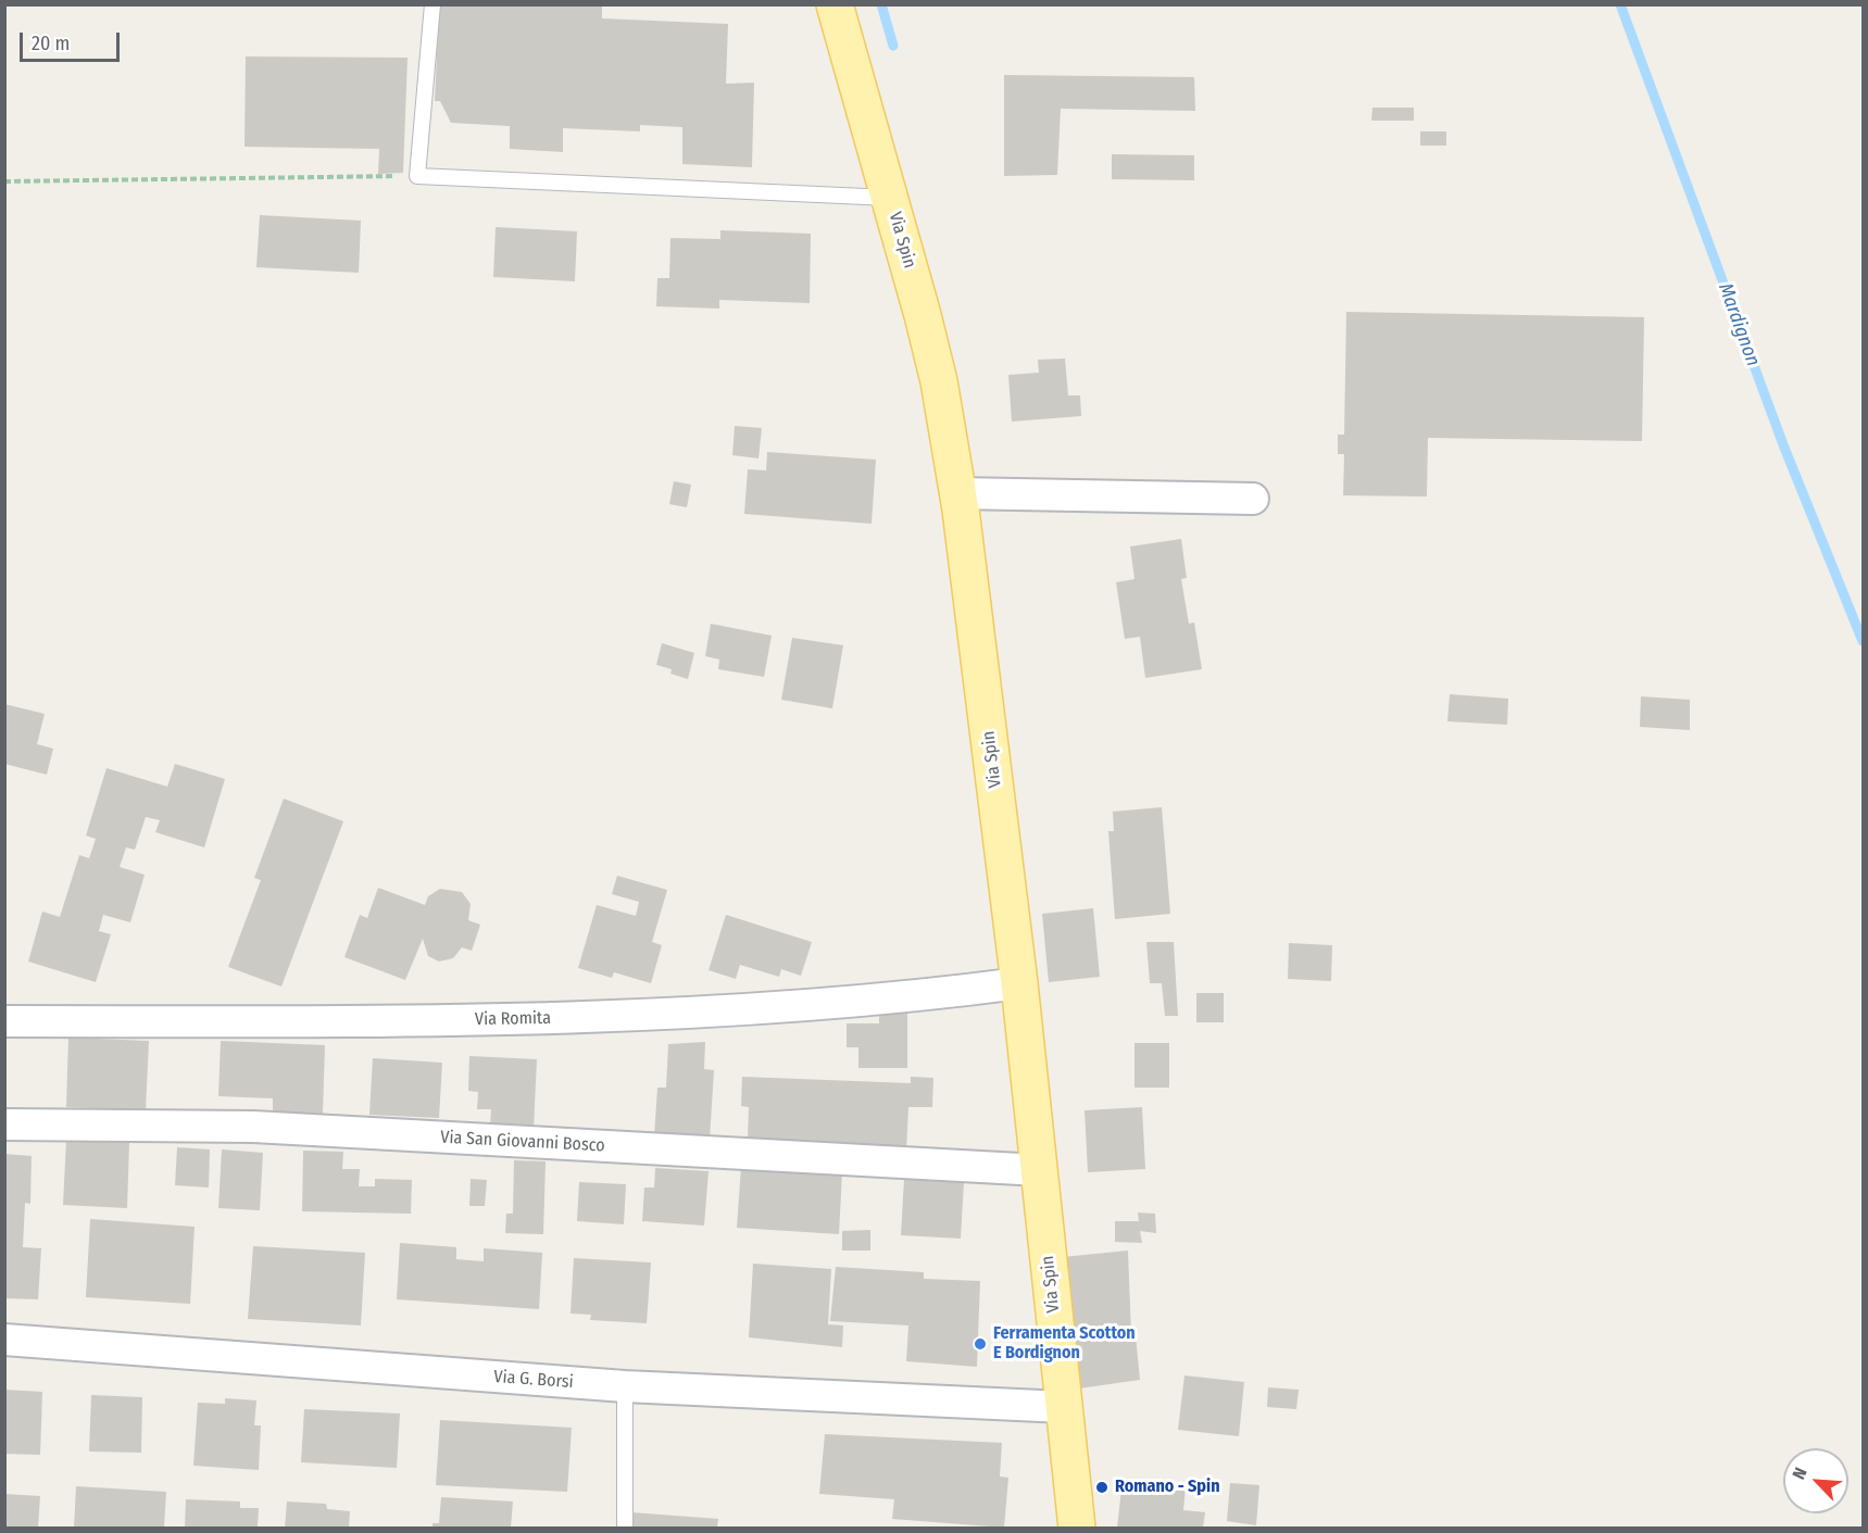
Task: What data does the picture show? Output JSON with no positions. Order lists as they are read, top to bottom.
{
  "streets": {
    "main road": ["Via Spin"],
    "street": ["Via Romita", "Via San Giovanni Bosco", "Via G. Borsi"]
  },
  "crossings": [
    ["Via Spin", "Via Romita"],
    ["Via Spin", "Via San Giovanni Bosco"],
    ["Via Spin", "Via G. Borsi"]
  ],
  "water": ["Mardignon"],
  "places": ["Ferramenta Scotton E Bordignon", "Romano - Spin"],
  "scale_bar": "20 m",
  "north": "top left"
}
